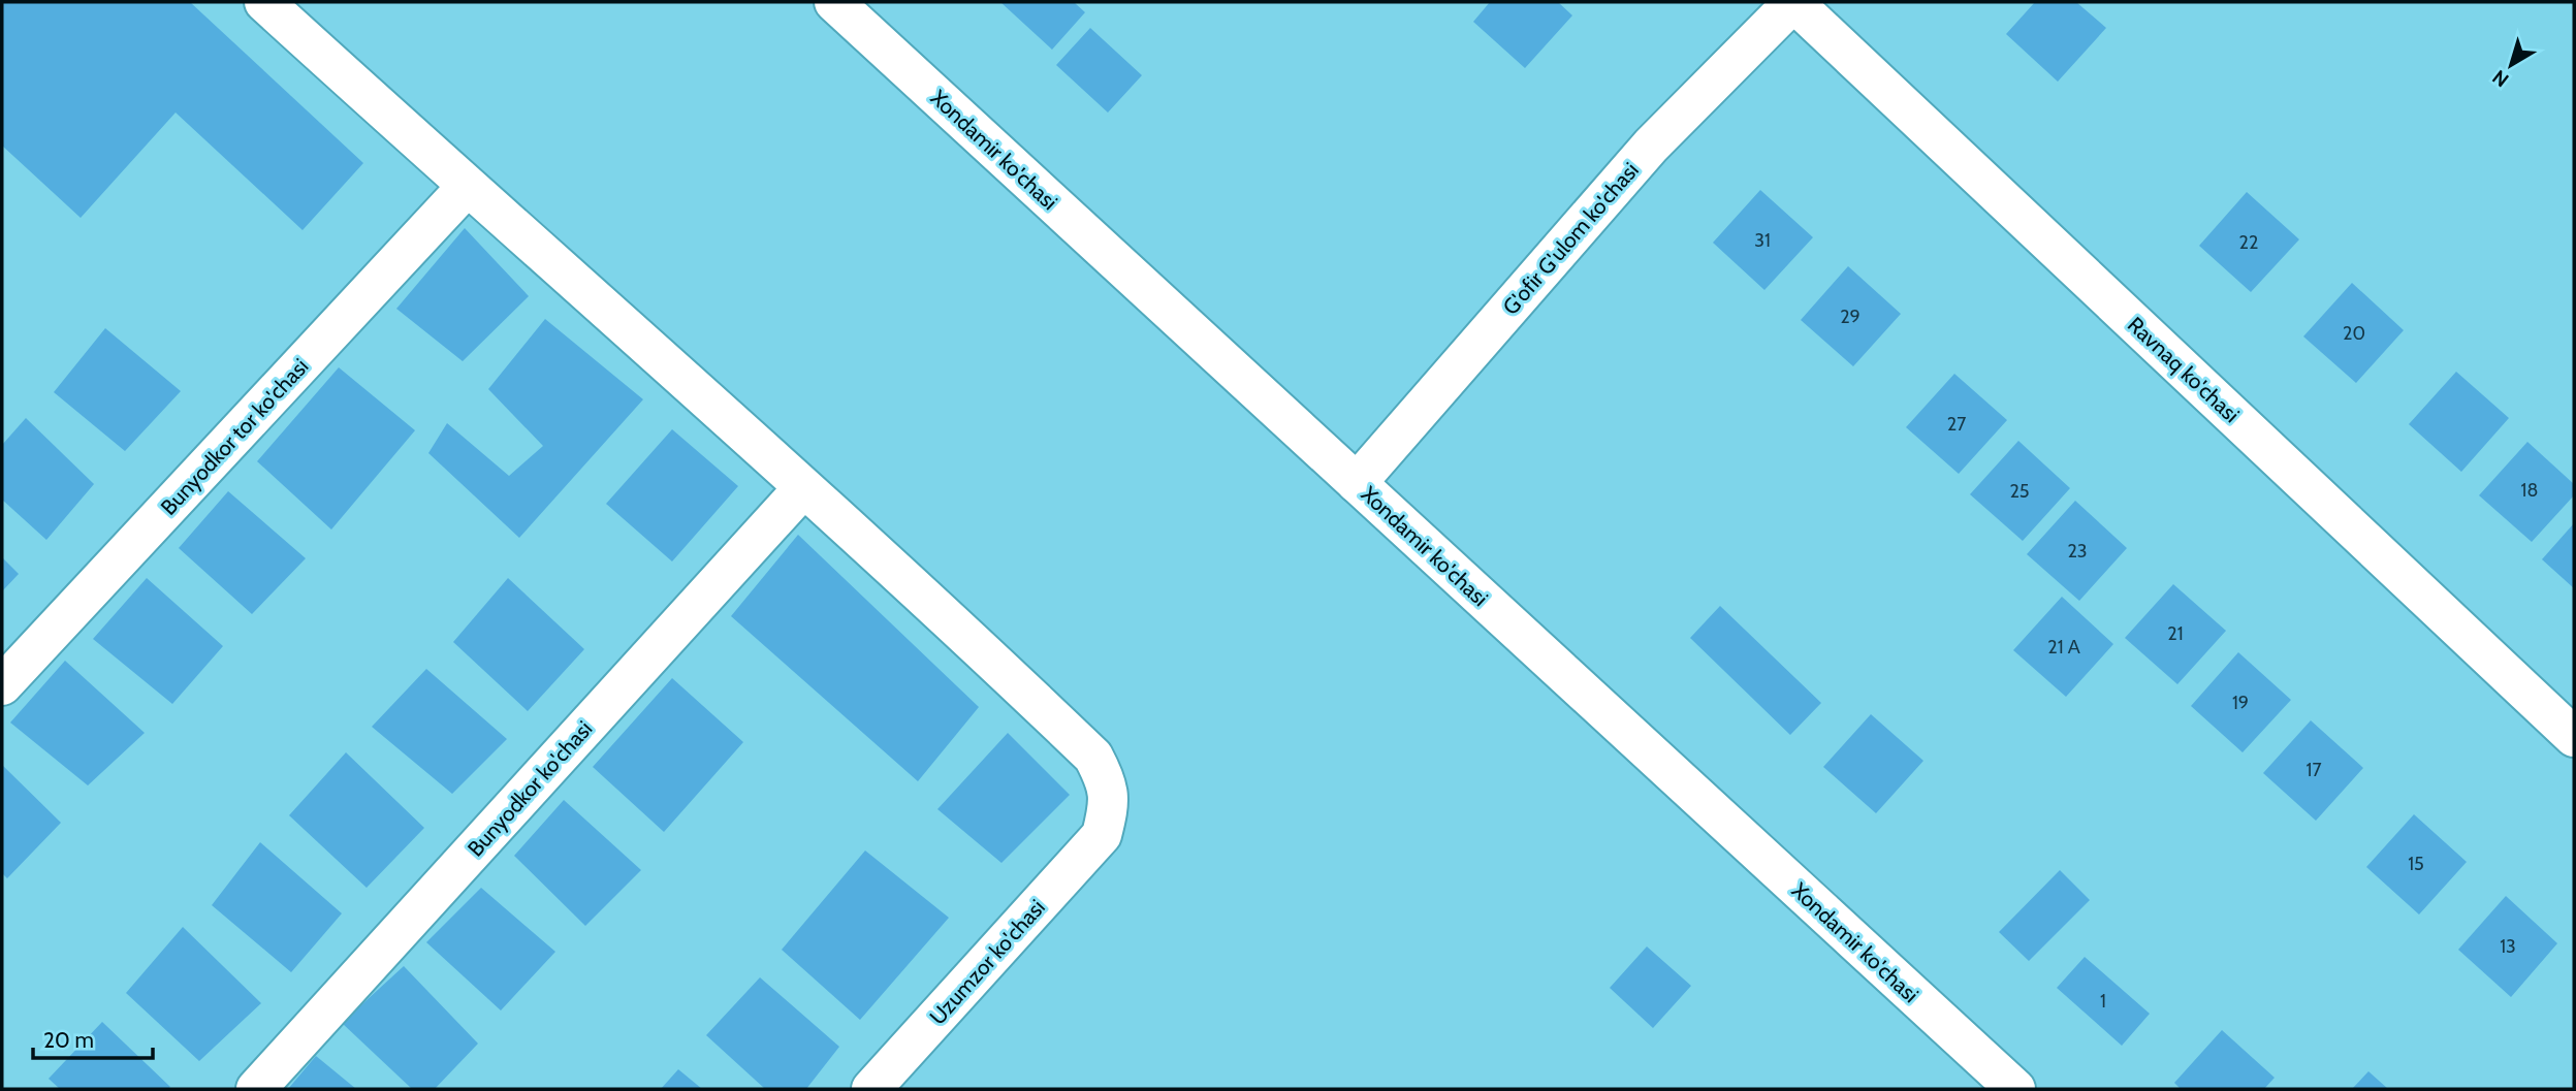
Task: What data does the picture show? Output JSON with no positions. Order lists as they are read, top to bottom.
{
  "streets": {
    "street": [
      "Xondamir ko'chasi",
      "G'ofir G'ulom ko'chasi",
      "Ravnaq ko'chasi",
      "Bunyodkor tor ko'chasi",
      "Bunyodkor ko'chasi",
      "Uzumzor ko'chasi"
    ]
  },
  "crossings": [
    ["Xondamir ko'chasi", "G'ofir G'ulom ko'chasi"],
    ["G'ofir G'ulom ko'chasi", "Ravnaq ko'chasi"],
    ["Bunyodkor ko'chasi", "Uzumzor ko'chasi"]
  ],
  "house_numbers": [
    "31",
    "22",
    "29",
    "20",
    "27",
    "18",
    "25",
    "23",
    "21",
    "21 А",
    "19",
    "17",
    "15",
    "13",
    "1"
  ],
  "scale_bar": "20 m",
  "north": "bottom left"
}
